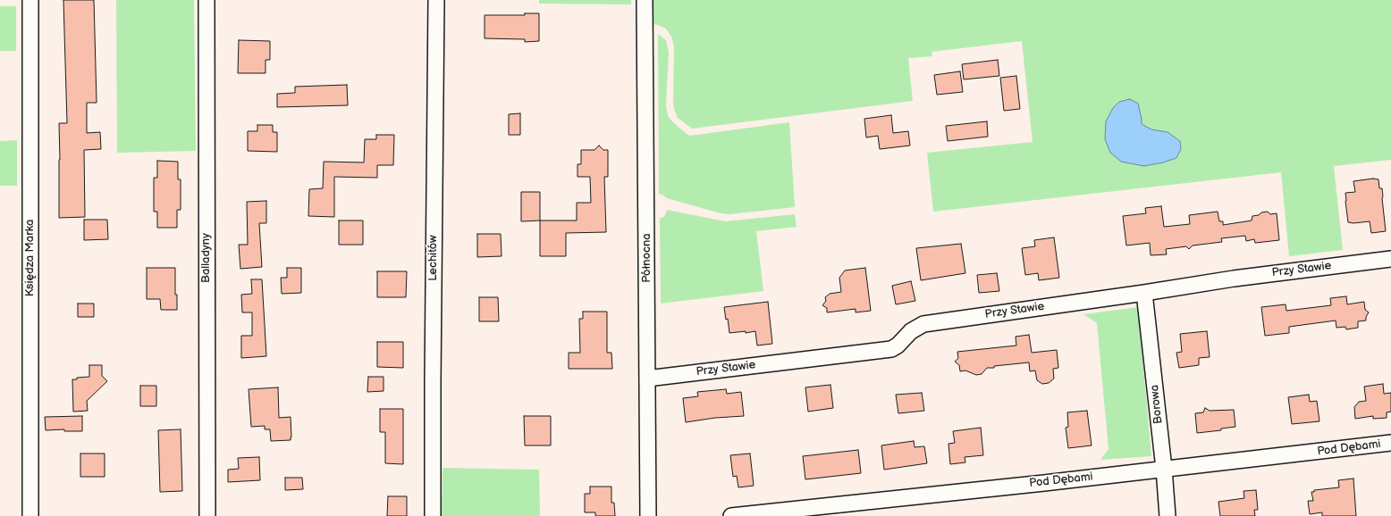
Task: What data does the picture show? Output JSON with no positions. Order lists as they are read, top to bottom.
{
  "streets": {
    "street": [
      "Księdza Marka",
      "Balladyny",
      "Lechitów",
      "Północna",
      "Przy Stawie",
      "Borowa",
      "Pod Dębami"
    ]
  },
  "crossings": [
    ["Północna", "Przy Stawie"],
    ["Przy Stawie", "Borowa"],
    ["Borowa", "Pod Dębami"]
  ]
}
